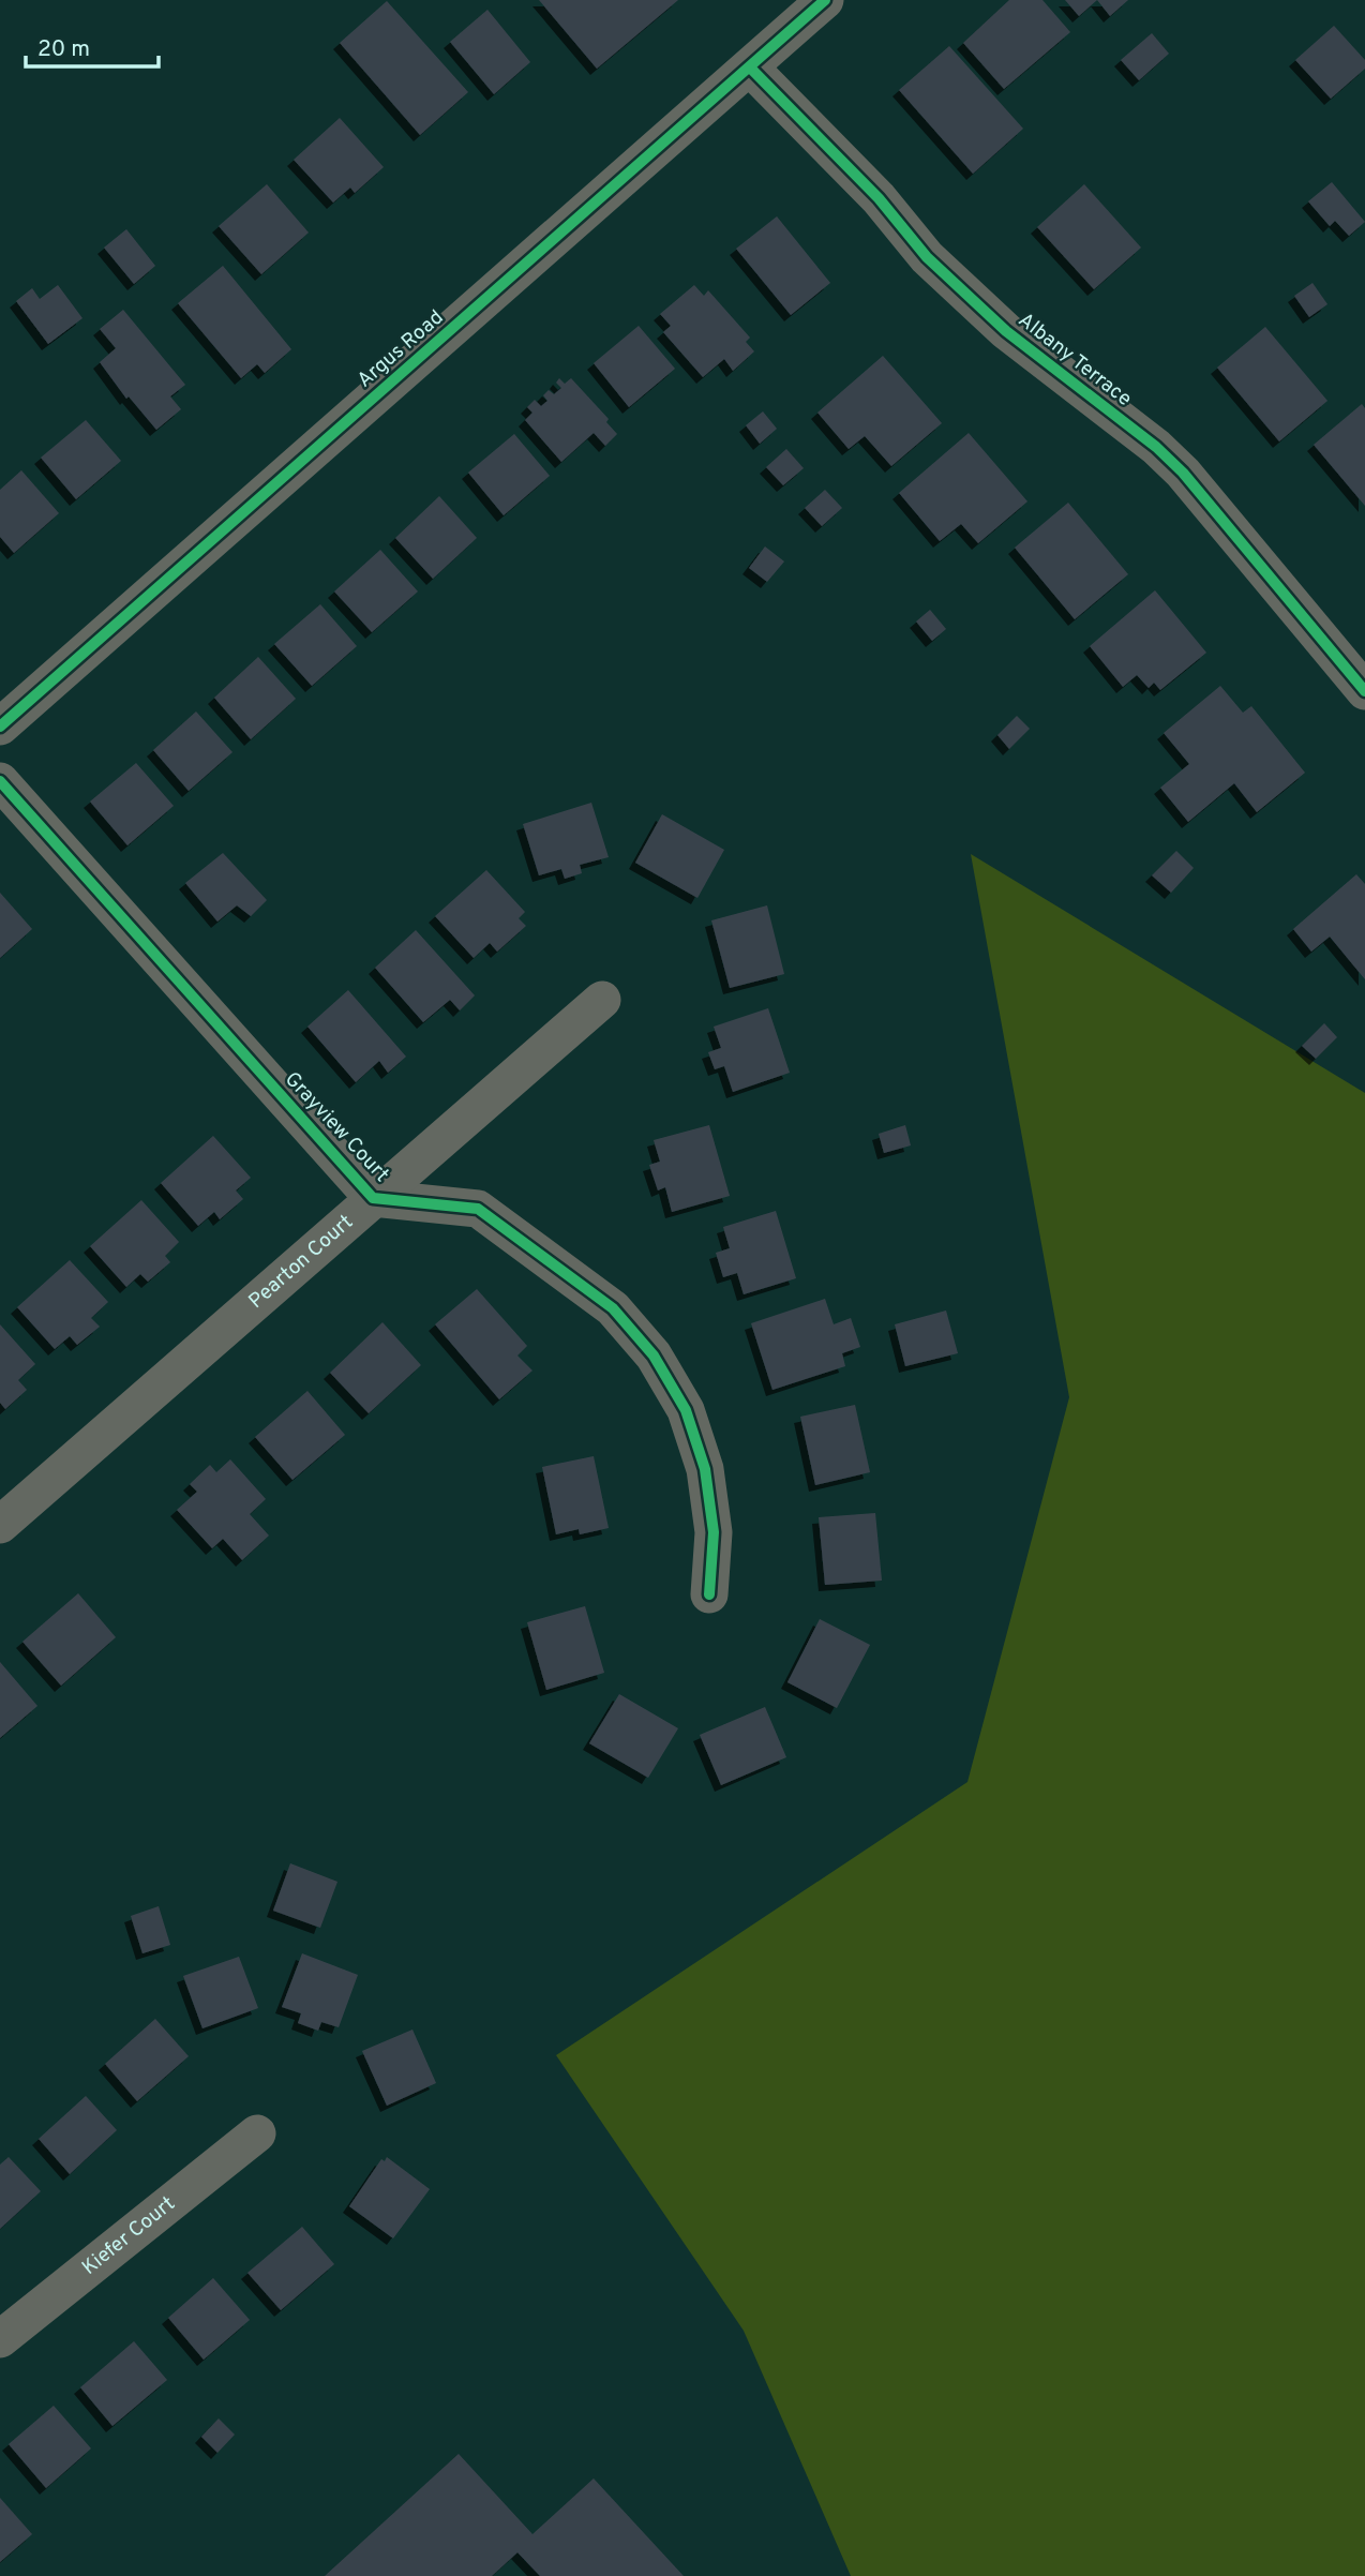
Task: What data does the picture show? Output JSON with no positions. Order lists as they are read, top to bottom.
{
  "streets": {
    "street": [
      "Argus Road",
      "Albany Terrace",
      "Grayview Court",
      "Pearton Court",
      "Kiefer Court"
    ]
  },
  "crossings": [
    ["Argus Road", "Albany Terrace"],
    ["Grayview Court", "Pearton Court"]
  ],
  "scale_bar": "20 m"
}
